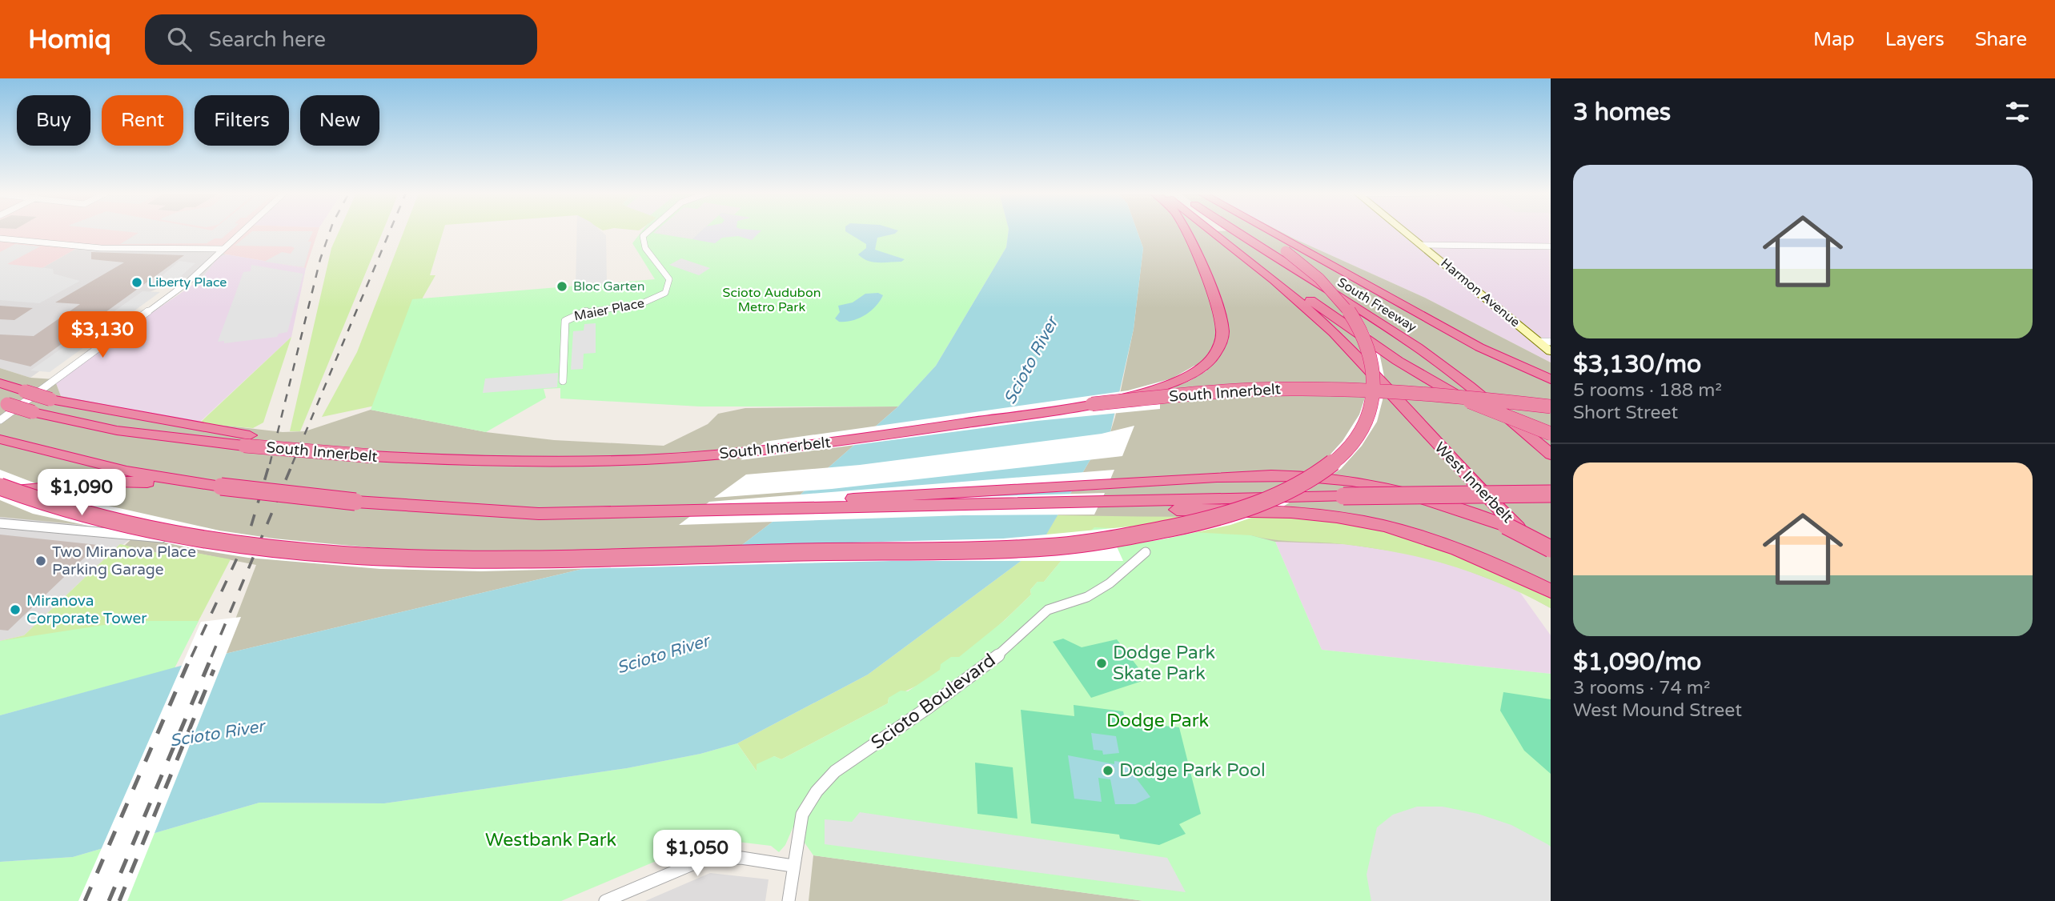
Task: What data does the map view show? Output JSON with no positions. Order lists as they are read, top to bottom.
{
  "streets": {
    "highway": ["South Freeway", "South Innerbelt", "West Innerbelt"],
    "main road": ["Harmon Avenue"],
    "street": ["Maier Place", "Scioto Boulevard"]
  },
  "water": ["Scioto River"],
  "parks": ["Scioto Audubon Metro Park", "Dodge Park", "Westbank Park"],
  "places": [
    "Liberty Place",
    "Bloc Garten",
    "Two Miranova Place Parking Garage",
    "Miranova Corporate Tower",
    "Dodge Park Skate Park",
    "Dodge Park Pool"
  ],
  "page": {
    "header": "Homiq",
    "search": "Search here",
    "nav": ["Map", "Layers", "Share"],
    "heading": "3 homes",
    "chip": [
      "Buy",
      "Rent",
      "Filters",
      "New"
    ],
    "list": [
      {
        "name": "$3,130/mo",
        "note": "5 rooms · 188 m² · Short Street"
      },
      {
        "name": "$1,090/mo",
        "note": "3 rooms · 74 m² · West Mound Street"
      }
    ],
    "price": ["$3,130", "$1,090", "$1,050"]
  }
}
